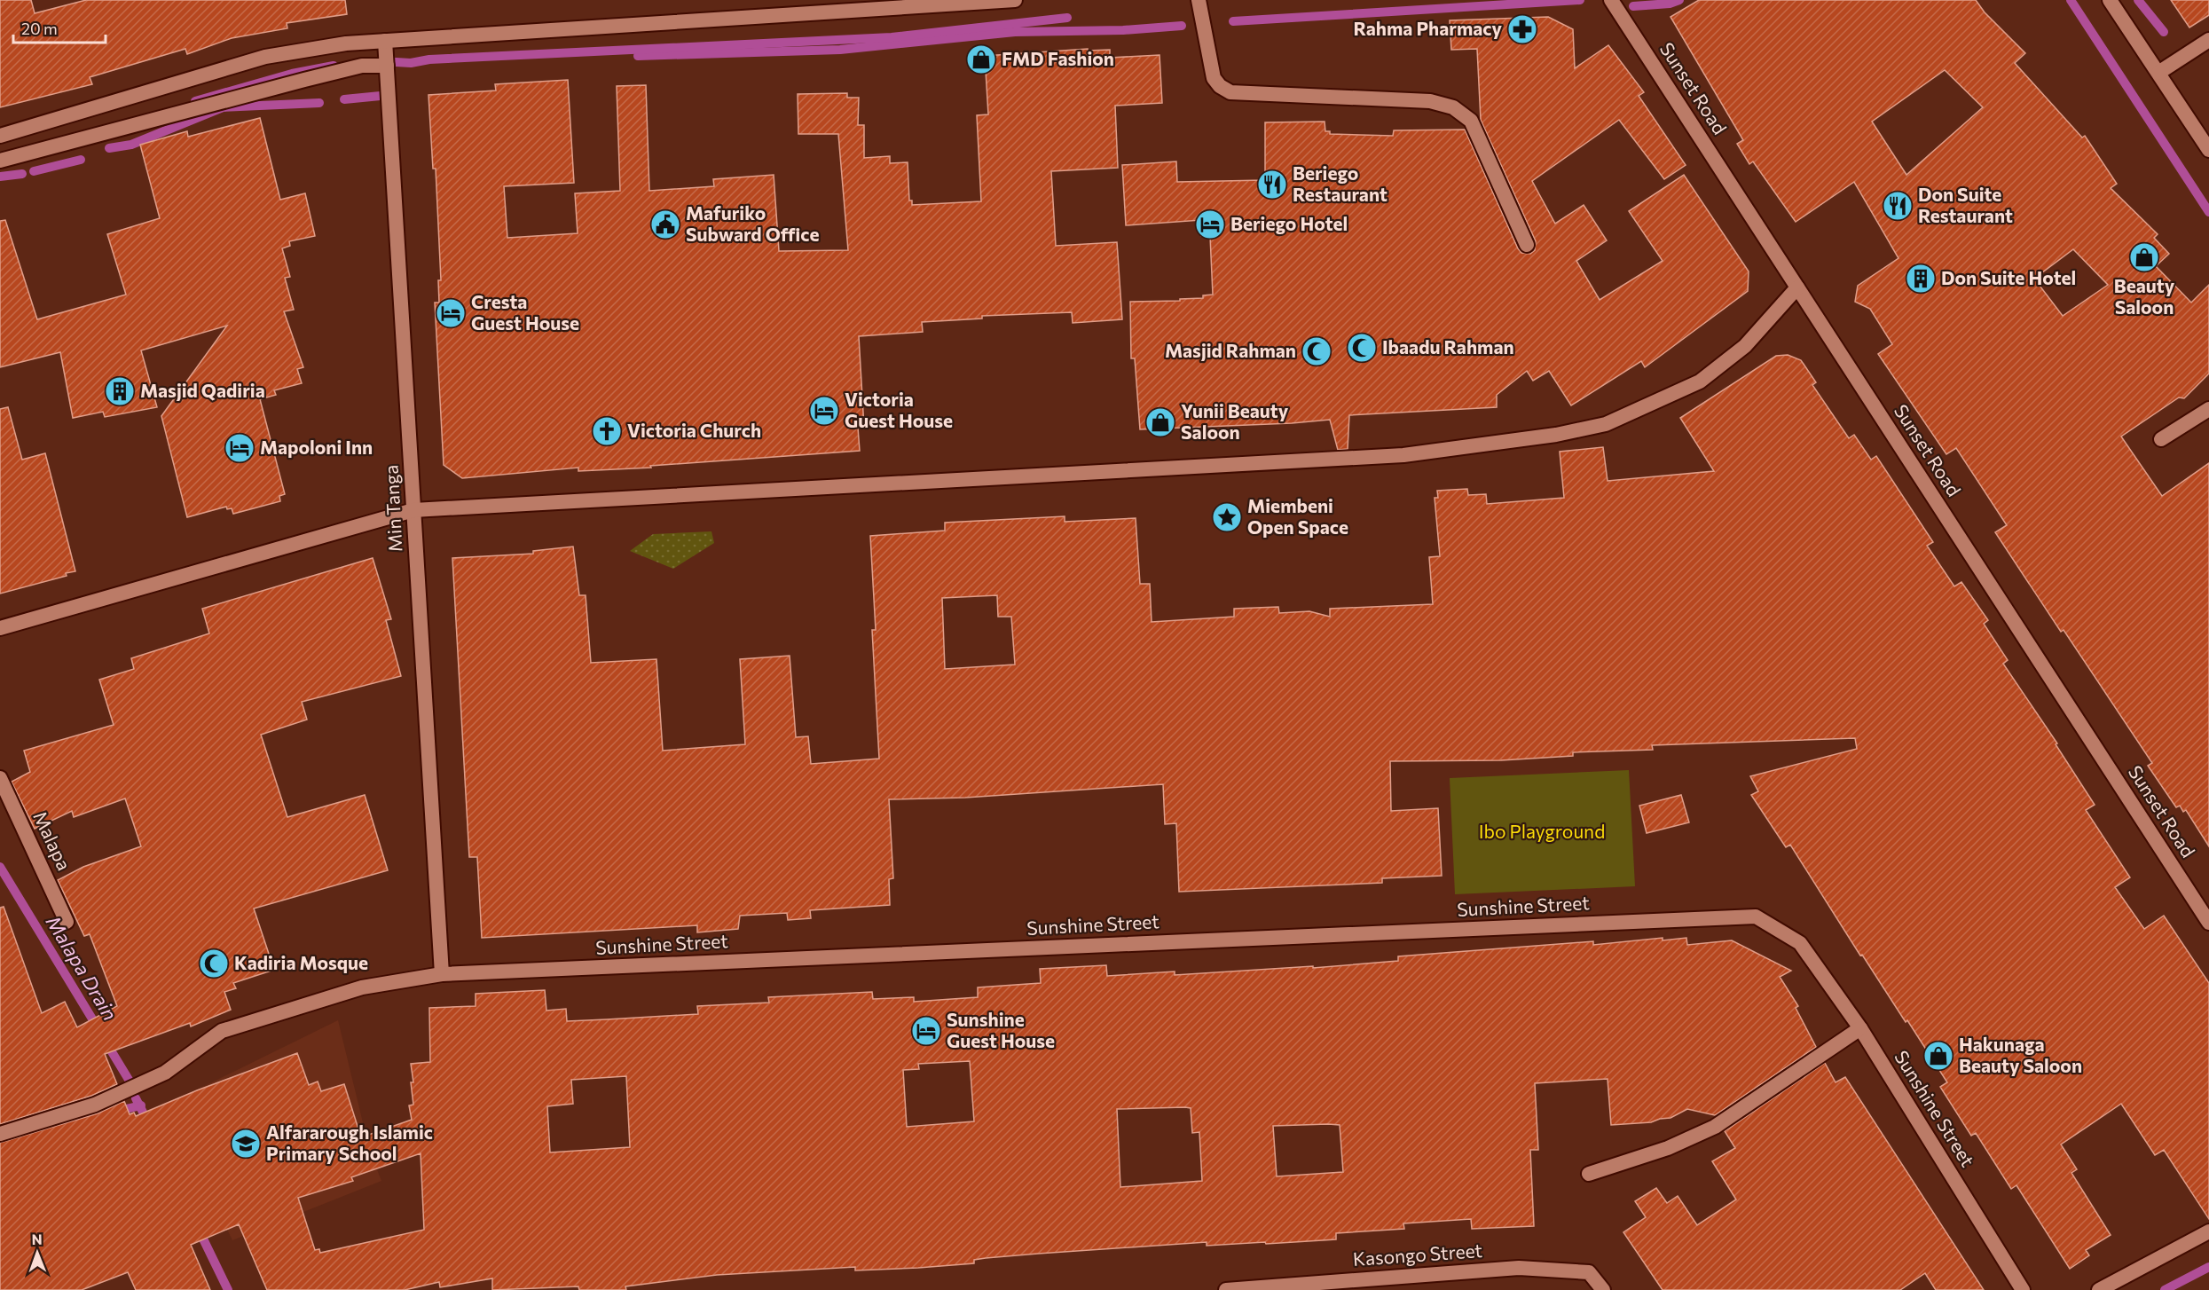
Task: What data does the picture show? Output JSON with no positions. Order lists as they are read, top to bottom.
{
  "streets": {
    "street": [
      "Sunset Road",
      "Min Tanga",
      "Malapa",
      "Sunshine Street",
      "Kasongo Street"
    ]
  },
  "crossings": [
    ["Min Tanga", "Sunshine Street"]
  ],
  "water": ["Malapa Drain"],
  "parks": ["Ibo Playground"],
  "places": {
    "pharmacy": ["Rahma Pharmacy"],
    "shop": [
      "FMD Fashion",
      "Beauty Saloon",
      "Yunii Beauty Saloon",
      "Hakunaga Beauty Saloon"
    ],
    "restaurant": ["Beriego Restaurant", "Don Suite Restaurant"],
    "public building": ["Mafuriko Subward Office"],
    "hotel": [
      "Beriego Hotel",
      "Cresta Guest House",
      "Victoria Guest House",
      "Mapoloni Inn",
      "Sunshine Guest House"
    ],
    "building": ["Don Suite Hotel", "Masjid Qadiria"],
    "mosque": ["Ibaadu Rahman", "Masjid Rahman", "Kadiria Mosque"],
    "church": ["Victoria Church"],
    "place": ["Miembeni Open Space"],
    "school or university": ["Alfararough Islamic Primary School"]
  },
  "scale_bar": "20 m",
  "north": "top"
}
